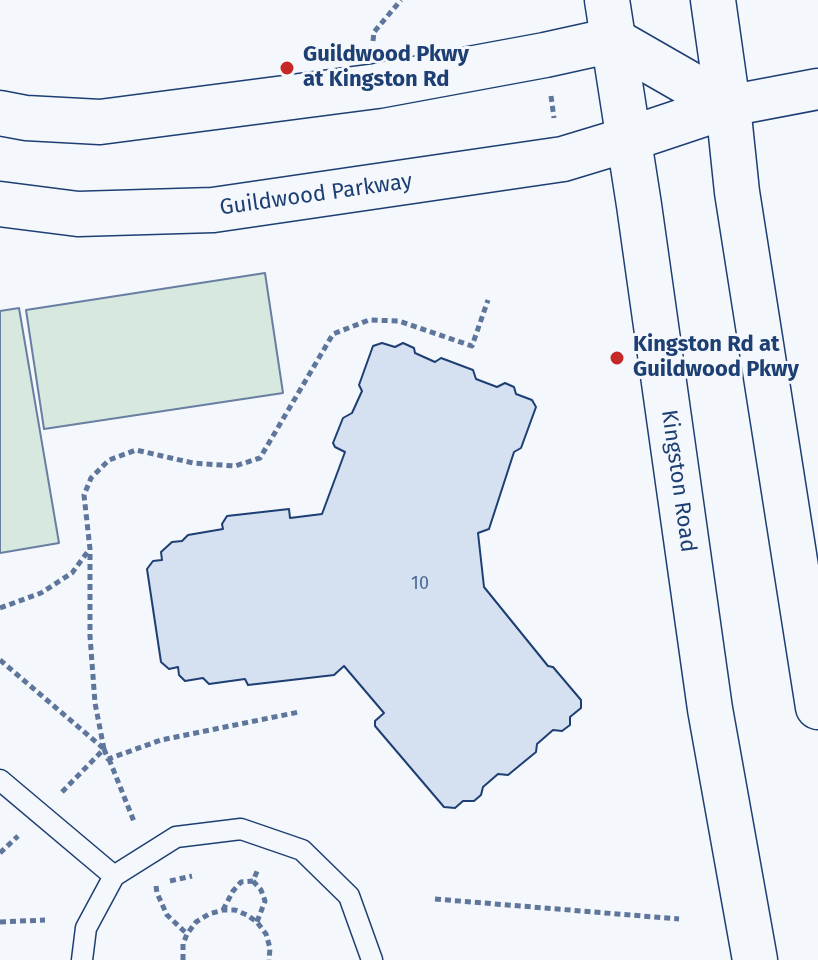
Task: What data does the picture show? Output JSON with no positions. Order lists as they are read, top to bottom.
{
  "streets": {
    "main road": ["Guildwood Parkway", "Kingston Road"]
  },
  "crossings": [
    ["Guildwood Parkway", "Kingston Road"]
  ],
  "places": ["Guildwood Pkwy at Kingston Rd", "Kingston Rd at Guildwood Pkwy"],
  "house_numbers": ["10"]
}
